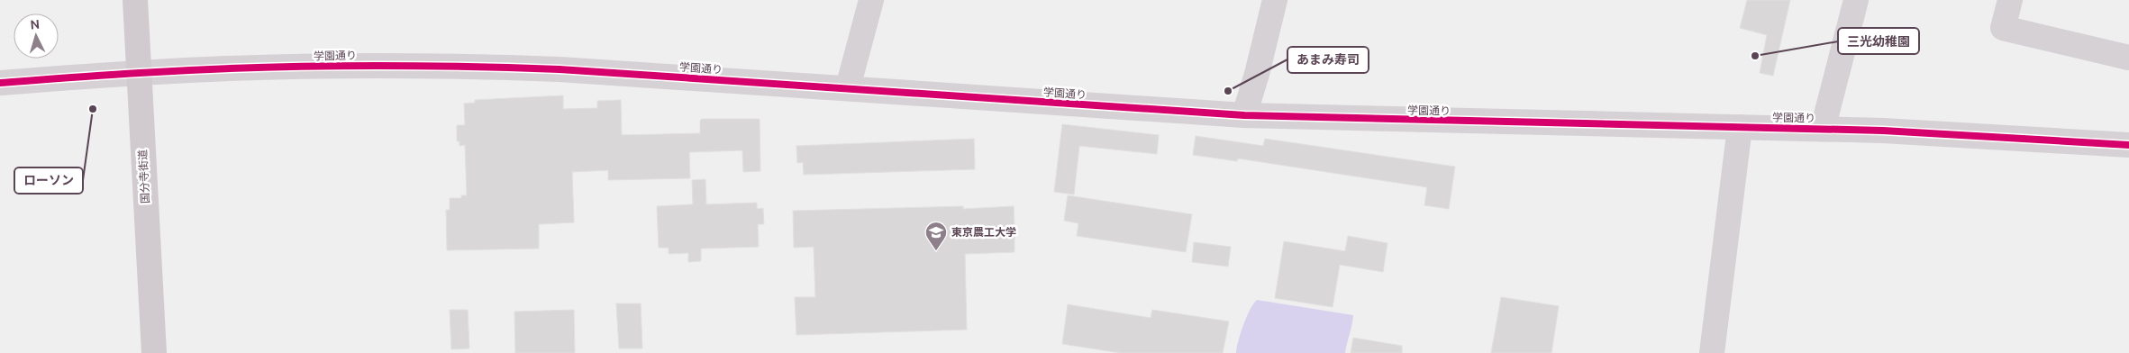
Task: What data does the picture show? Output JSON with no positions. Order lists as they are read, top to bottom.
{
  "streets": {
    "main road": ["国分寺街道"],
    "street": ["学園通り"]
  },
  "crossings": [
    ["学園通り", "国分寺街道"]
  ],
  "places": {
    "other": ["三光幼稚園", "あまみ寿司", "ローソン"],
    "school or university": ["東京農工大学"]
  },
  "north": "top"
}
